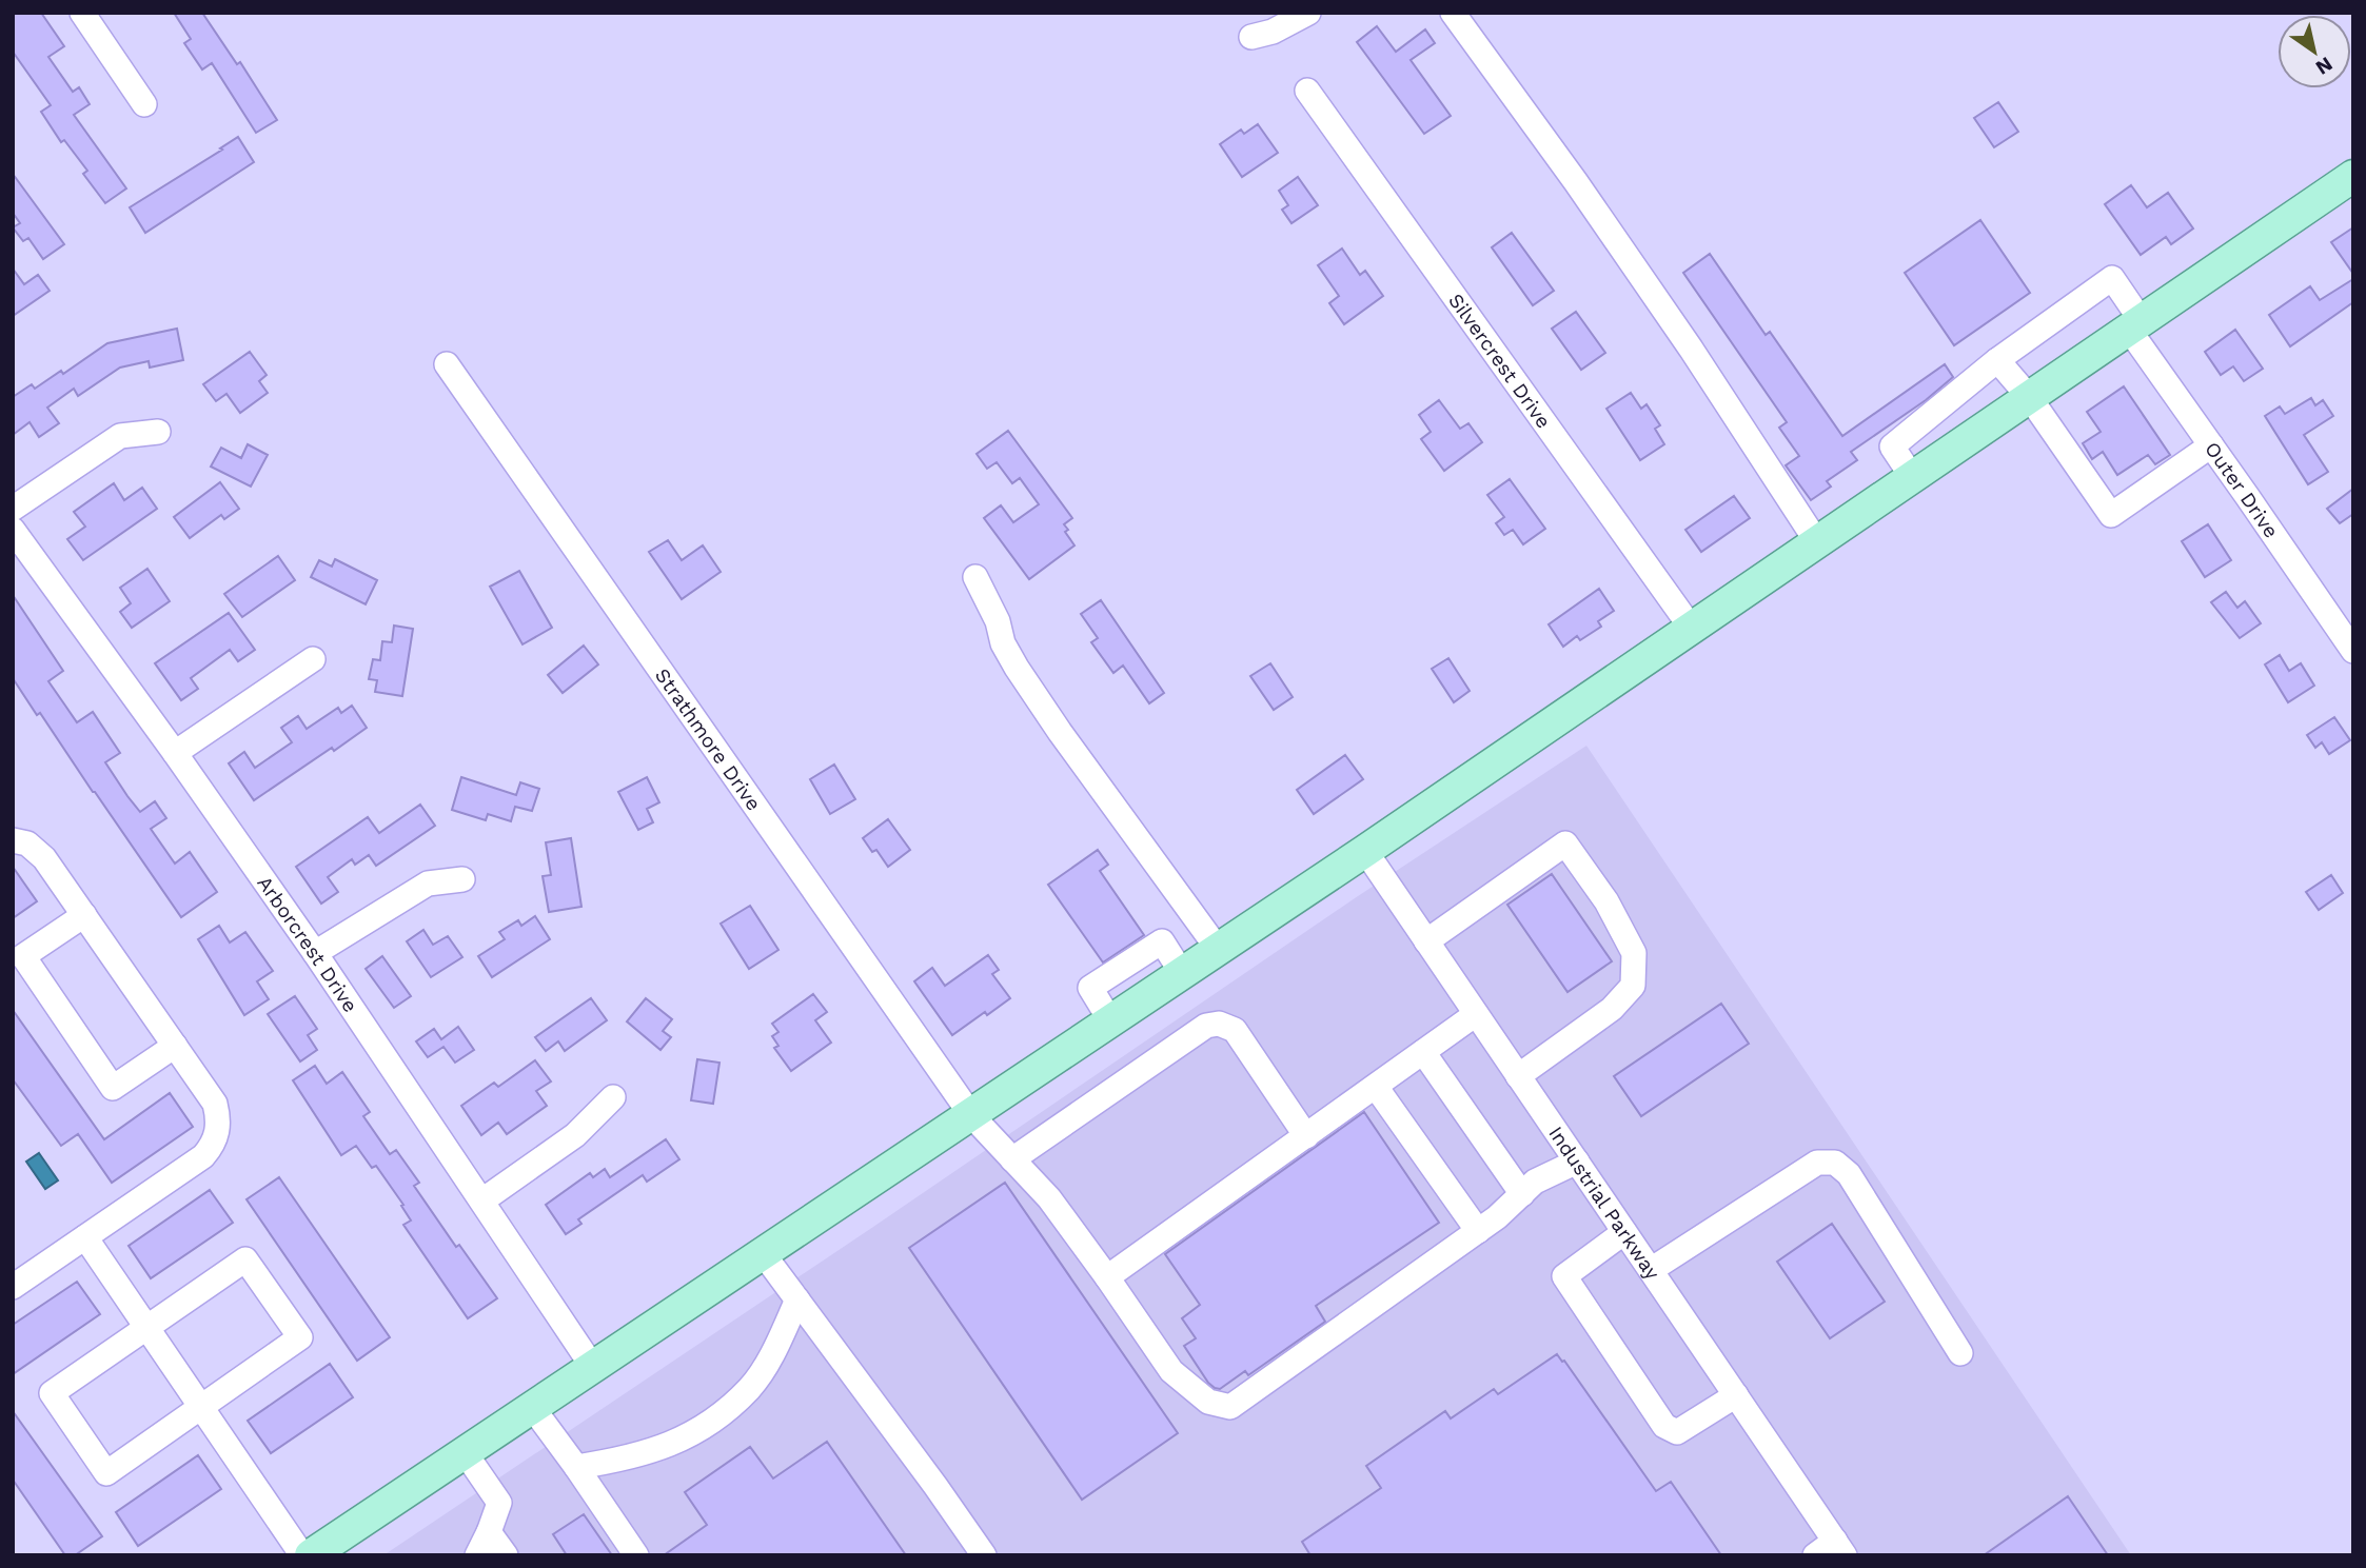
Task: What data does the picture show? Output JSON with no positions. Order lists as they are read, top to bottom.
{
  "streets": {
    "street": [
      "Silvercrest Drive",
      "Outer Drive",
      "Strathmore Drive",
      "Arborcrest Drive",
      "Industrial Parkway"
    ]
  },
  "crossings": [
    ["Strathmore Drive", "Industrial Parkway"]
  ],
  "north": "bottom right"
}
